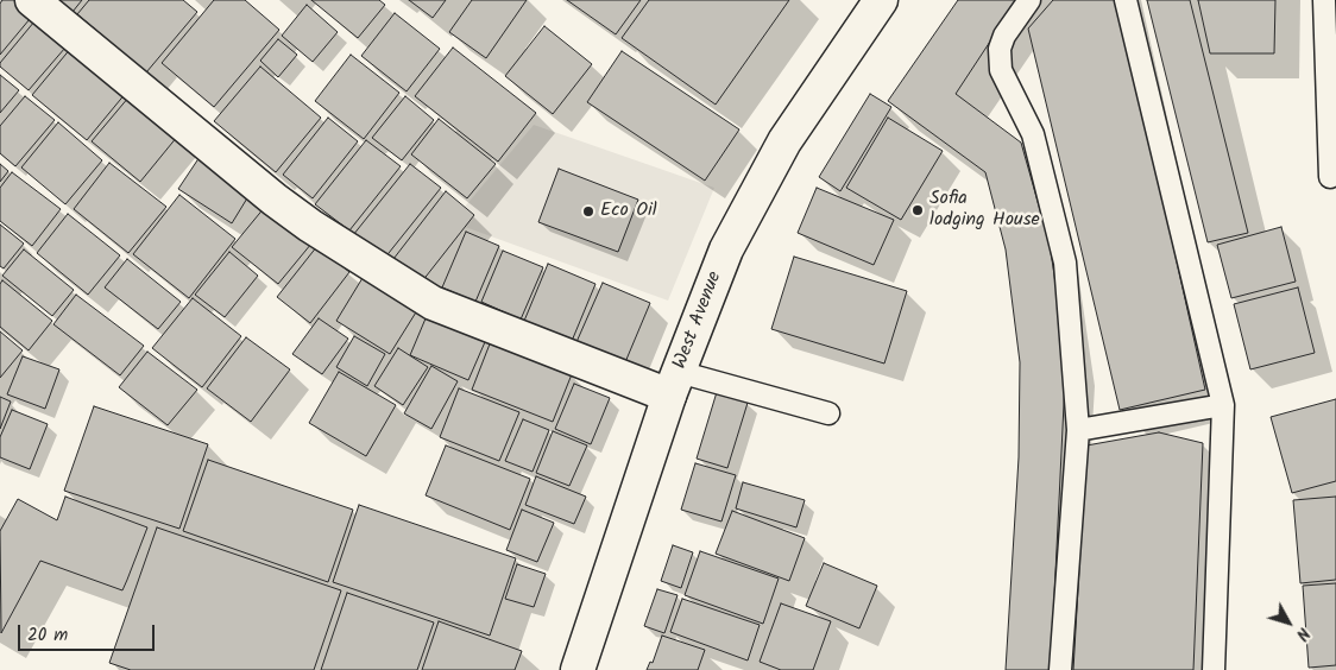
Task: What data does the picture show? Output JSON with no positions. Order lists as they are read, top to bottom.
{
  "streets": {
    "street": ["West Avenue"]
  },
  "places": ["Sofia lodging House", "Eco Oil"],
  "scale_bar": "20 m",
  "north": "bottom right"
}
